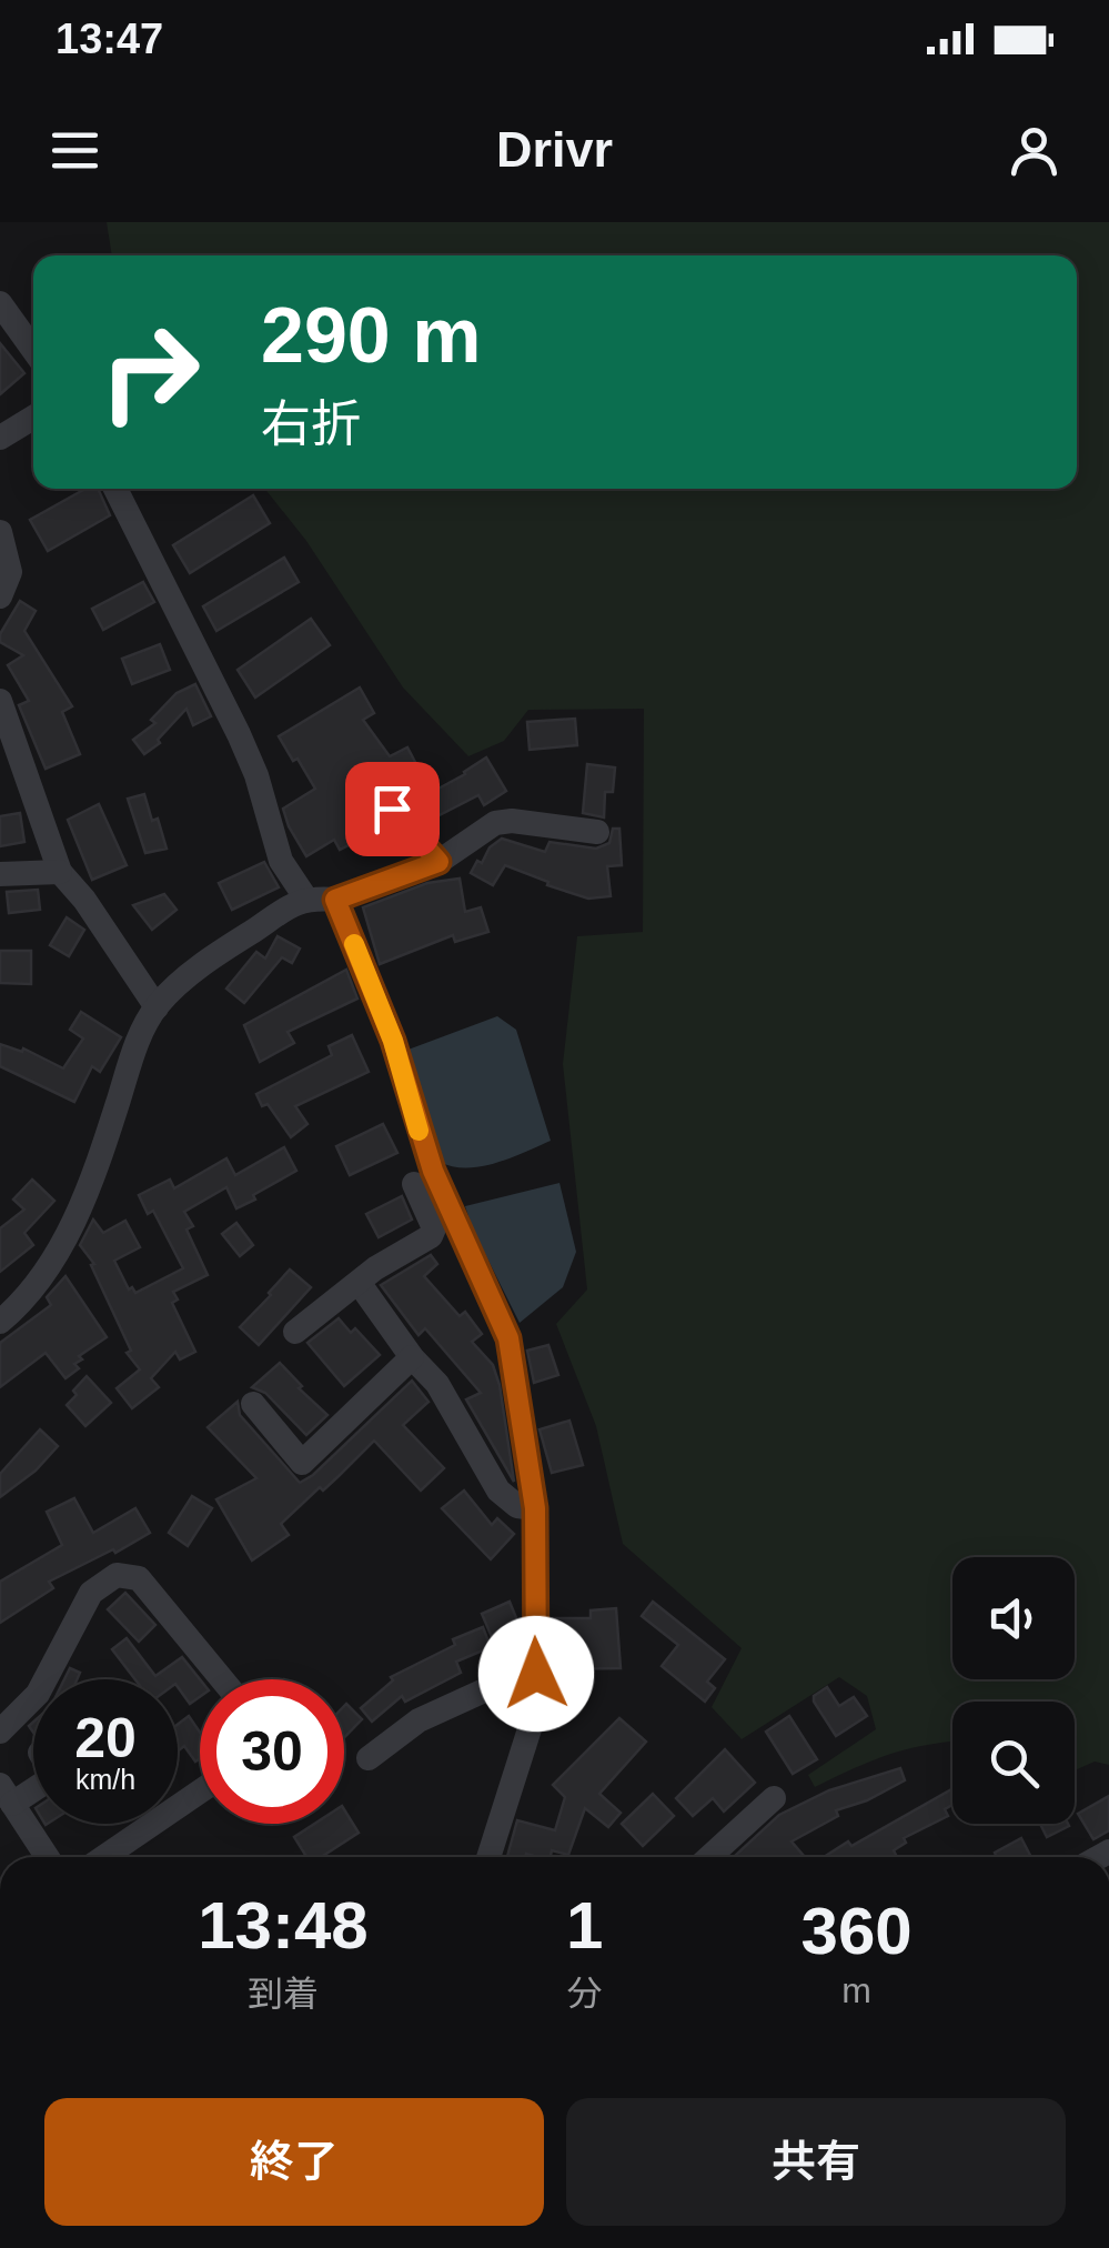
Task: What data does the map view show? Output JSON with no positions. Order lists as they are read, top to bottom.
{
  "page": {
    "status": "13:47",
    "header": "Drivr",
    "turn": ["290 m", "右折"],
    "speed": "20 km/h",
    "limit": "30",
    "eta": [
      "13:48",
      "到着",
      "1",
      "分",
      "360",
      "m"
    ],
    "buttons": ["終了", "共有"]
  }
}
